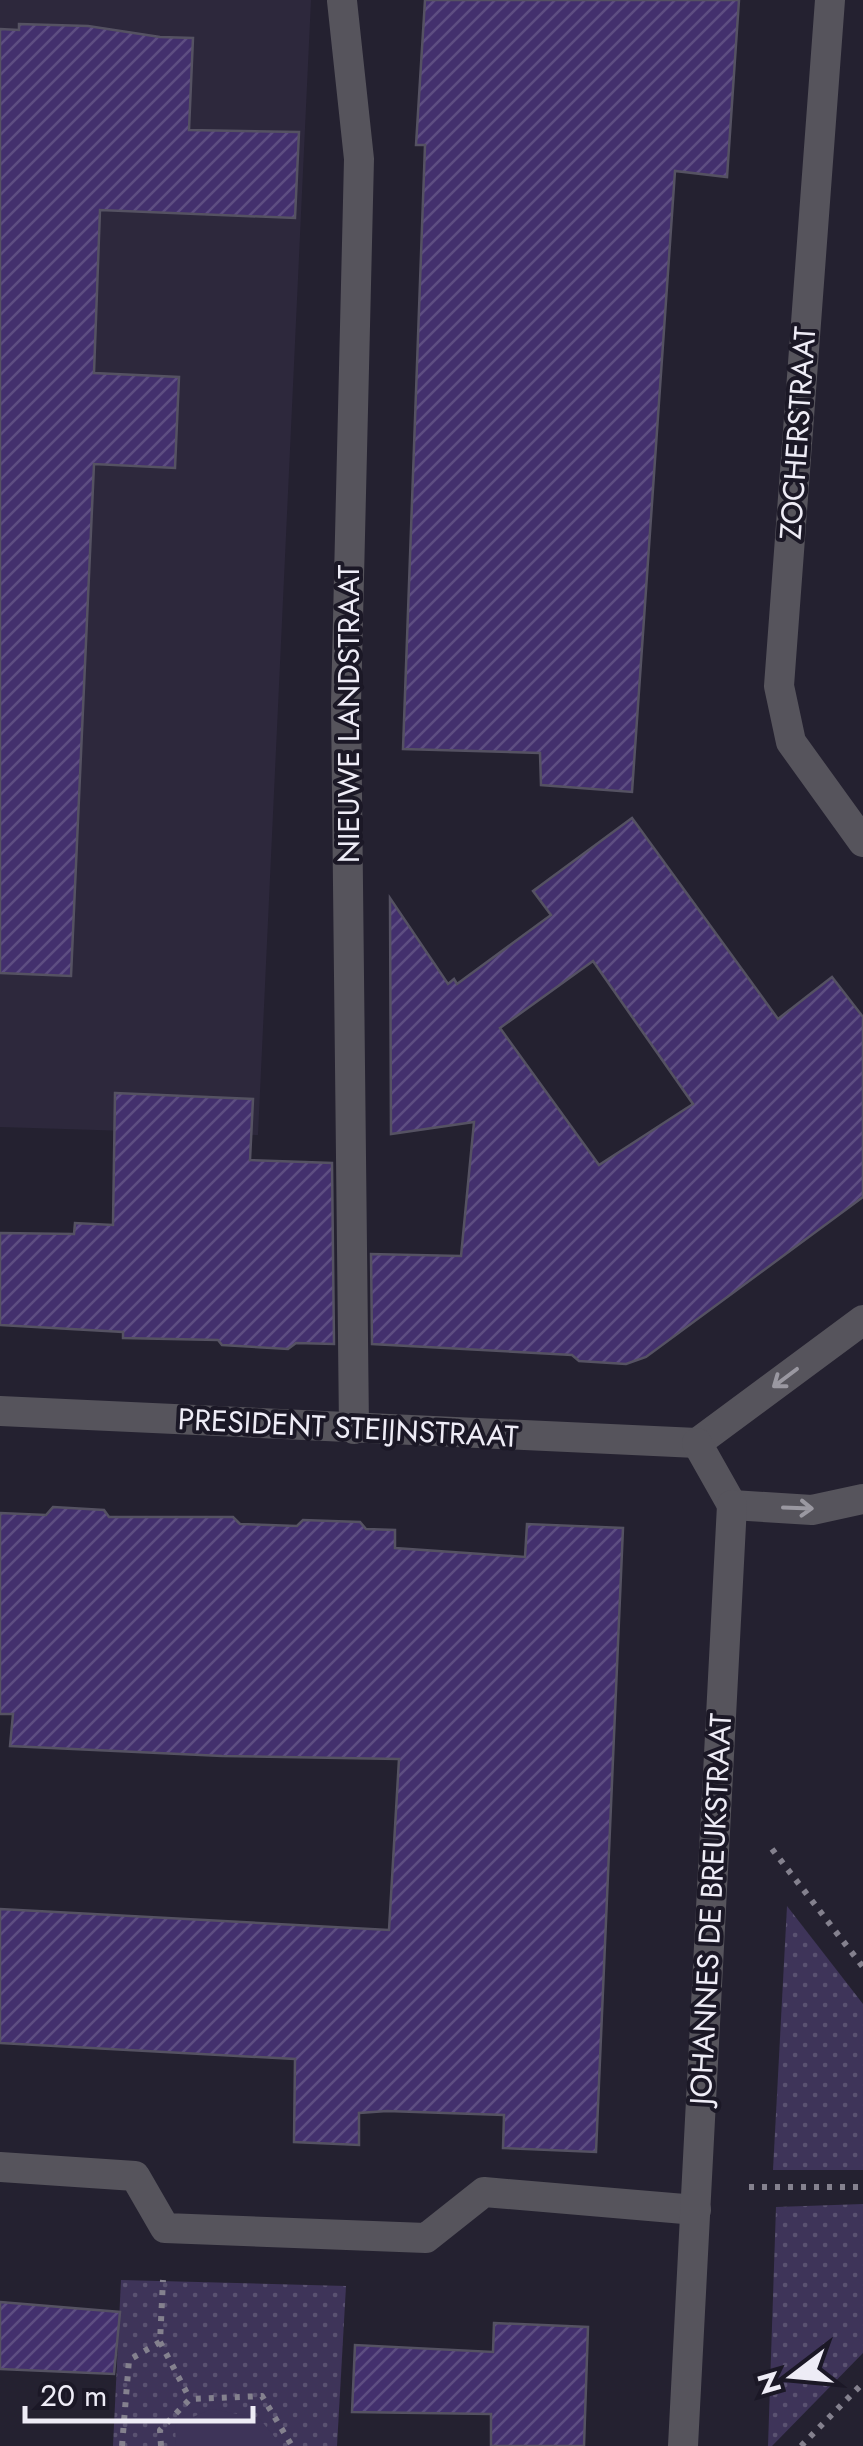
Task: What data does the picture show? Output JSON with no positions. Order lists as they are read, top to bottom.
{
  "streets": {
    "street": [
      "ZOCHERSTRAAT",
      "NIEUWE LANDSTRAAT",
      "PRESIDENT STEIJNSTRAAT",
      "JOHANNES DE BREUKSTRAAT"
    ]
  },
  "crossings": [
    ["NIEUWE LANDSTRAAT", "PRESIDENT STEIJNSTRAAT"]
  ],
  "scale_bar": "20 m",
  "north": "left"
}
